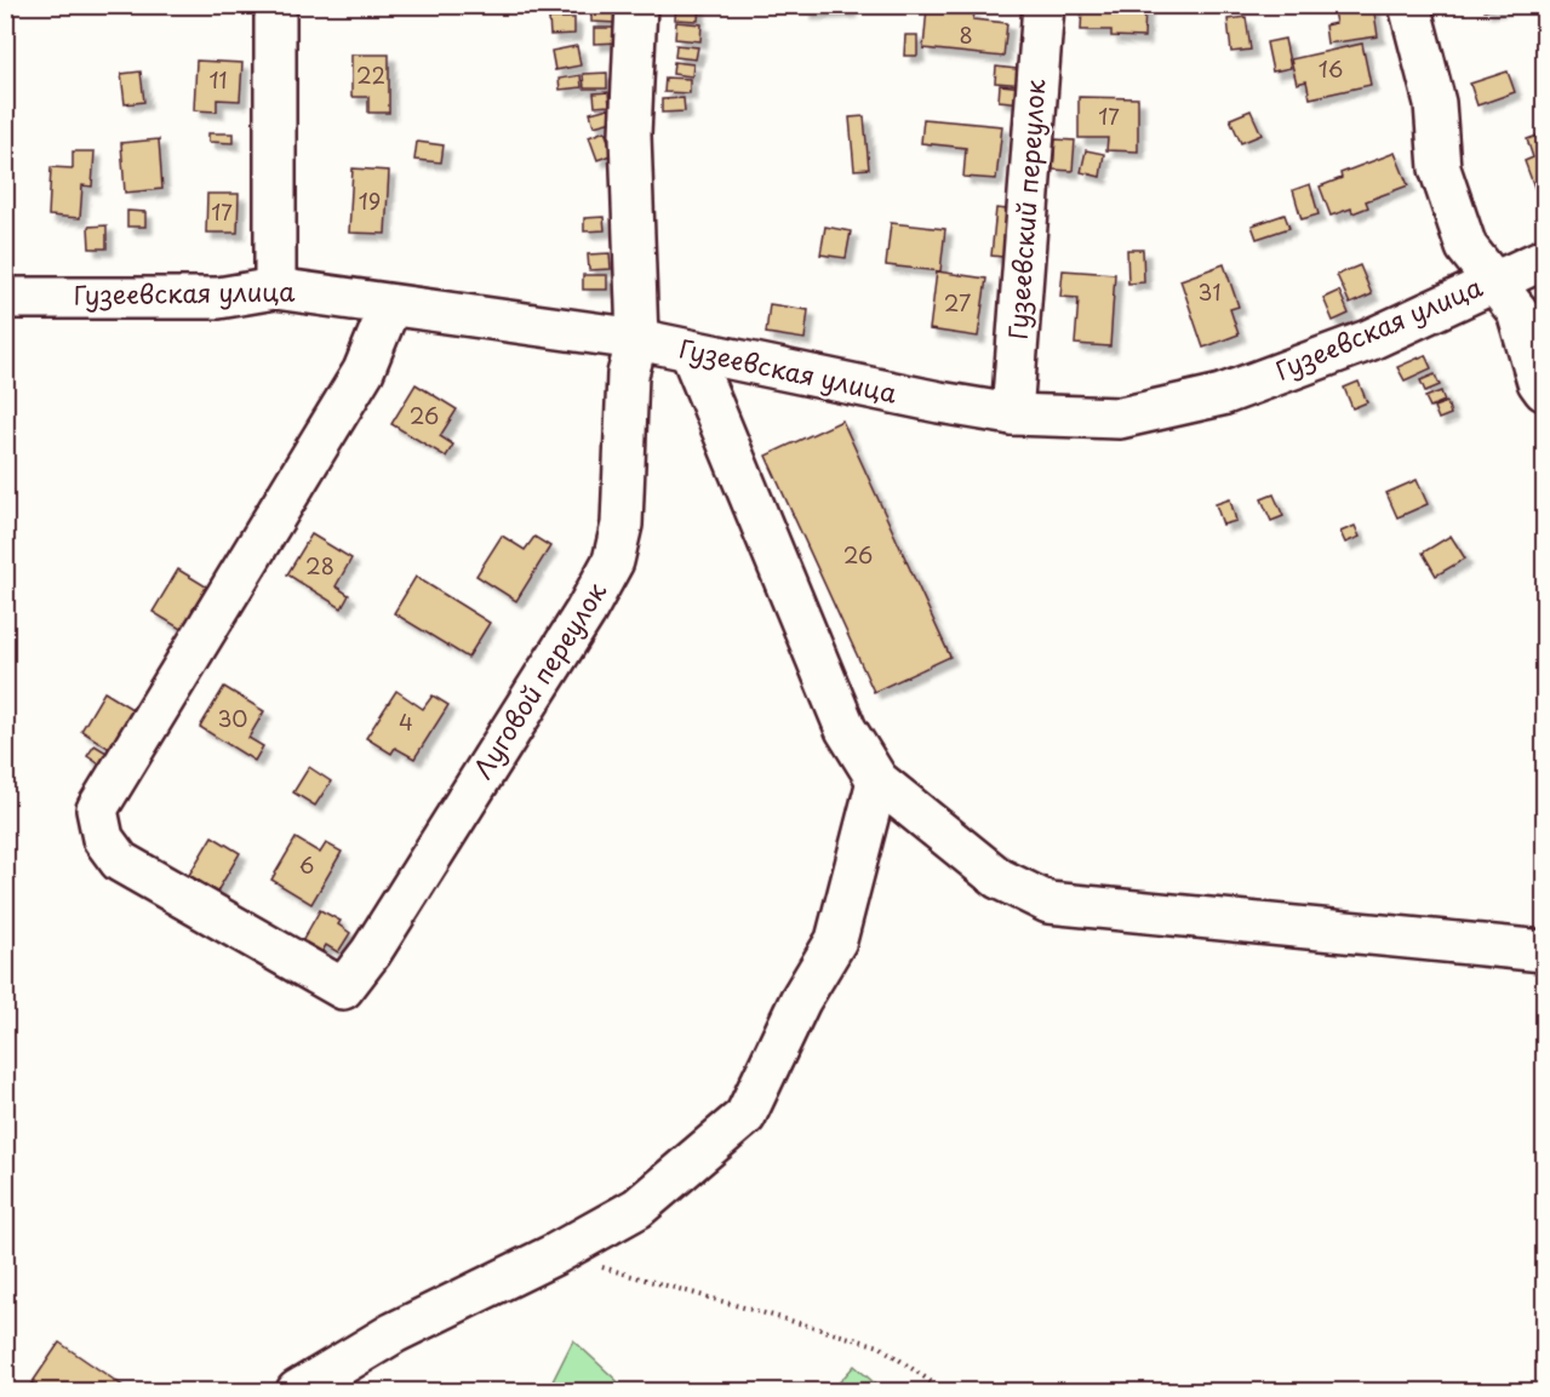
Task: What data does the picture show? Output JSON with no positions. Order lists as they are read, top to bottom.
{
  "streets": {
    "street": ["Гузеевский переулок", "Гузеевская улица", "Луговой переулок"]
  },
  "crossings": [
    ["Гузеевский переулок", "Гузеевская улица"],
    ["Гузеевская улица", "Луговой переулок"]
  ],
  "house_numbers": [
    "8",
    "16",
    "22",
    "11",
    "17",
    "19",
    "17",
    "31",
    "27",
    "26",
    "26",
    "28",
    "30",
    "4",
    "6"
  ]
}
